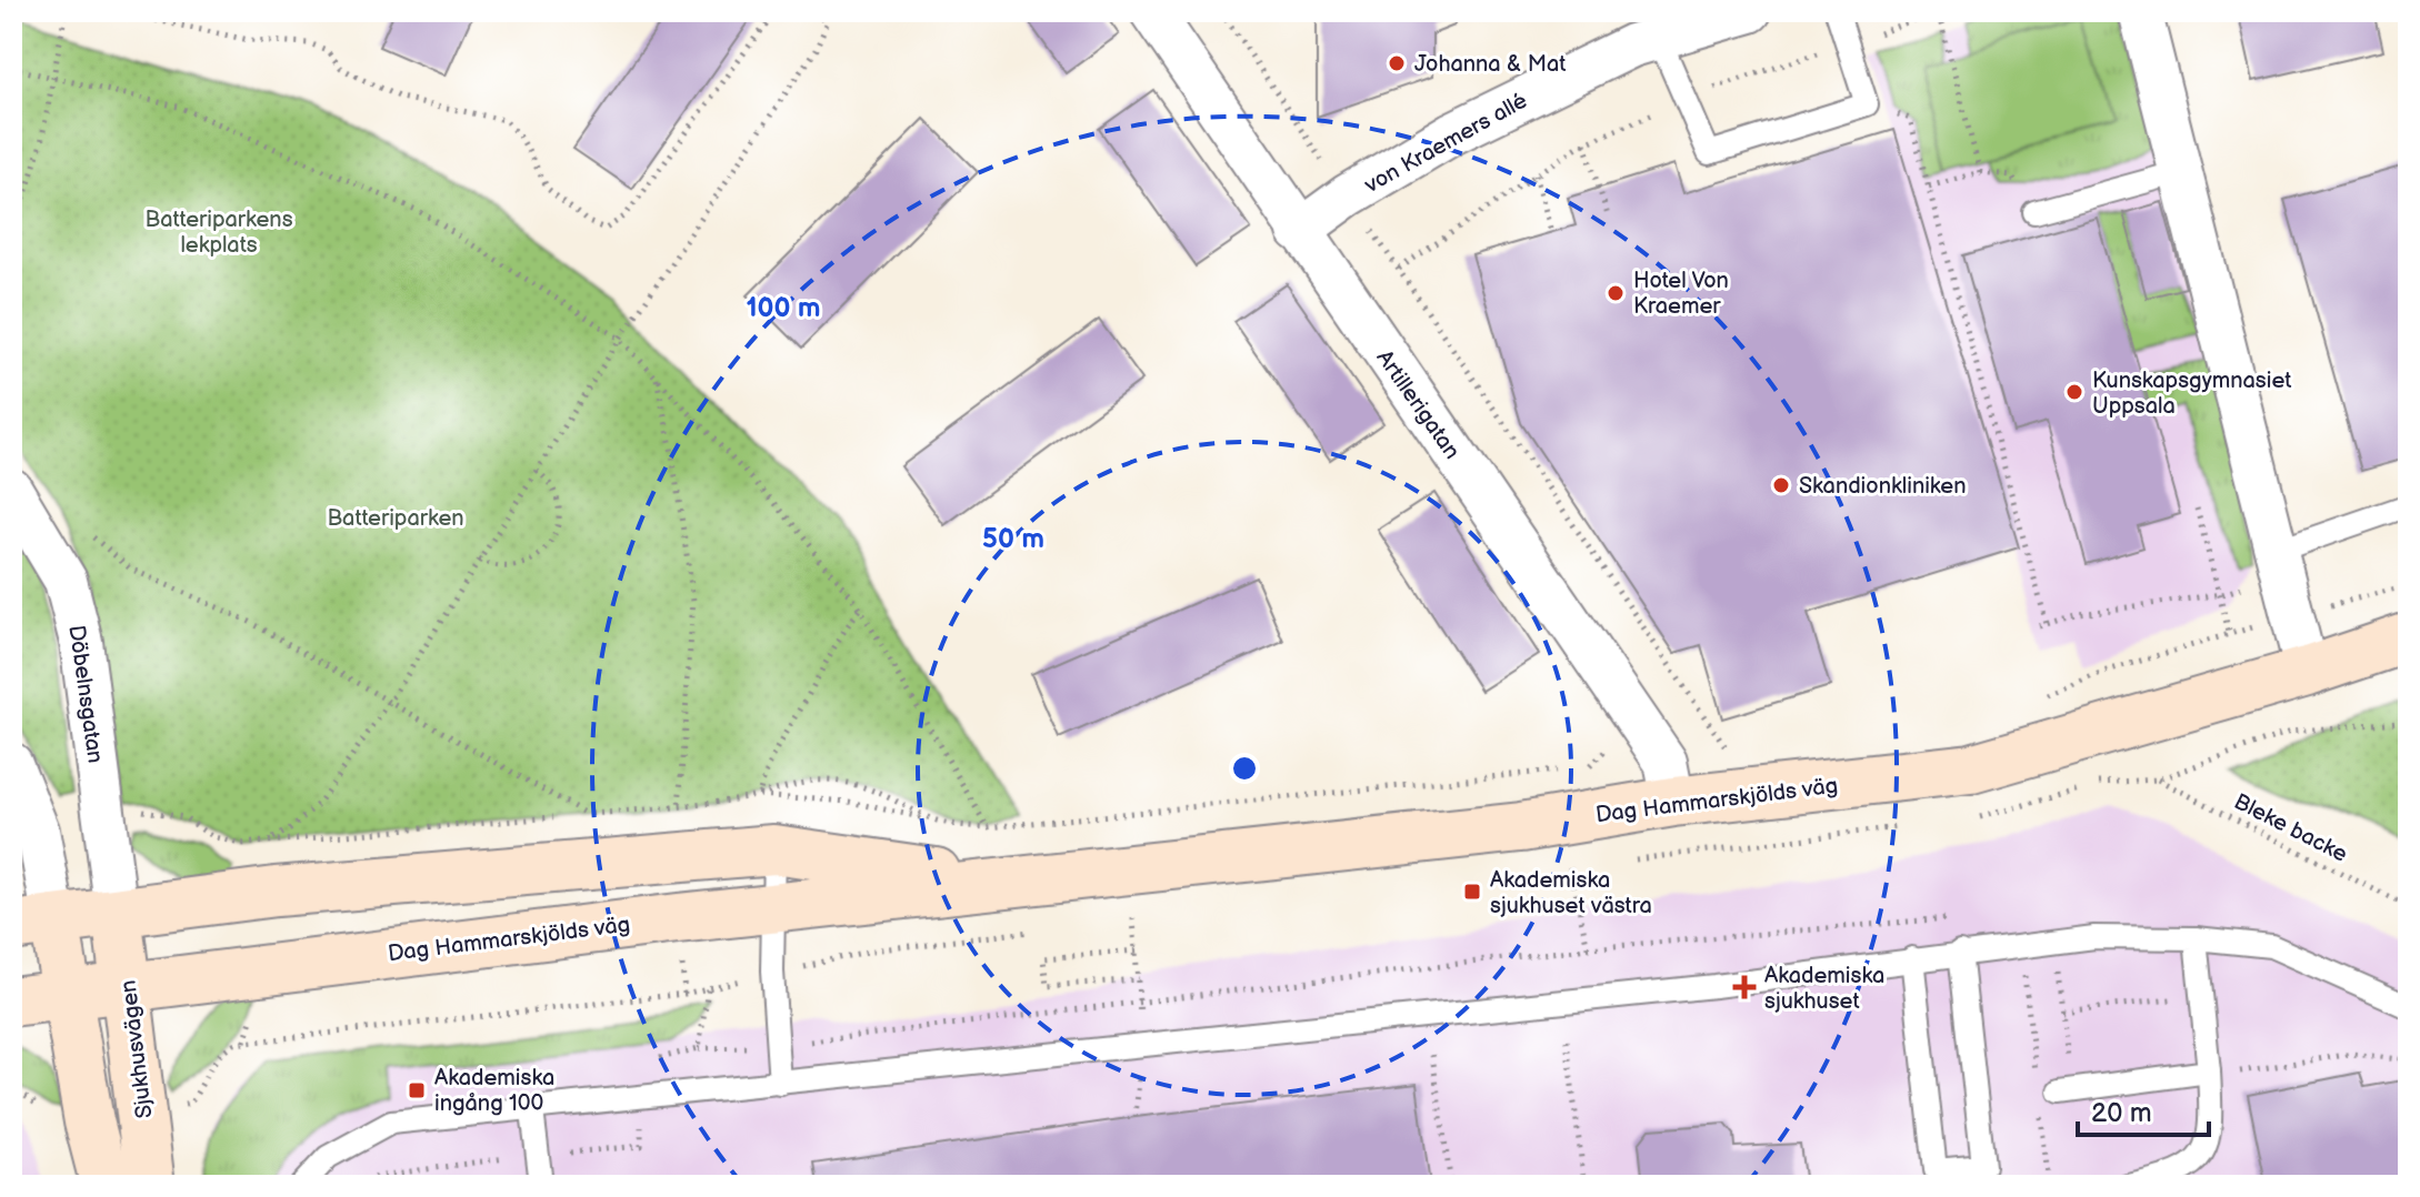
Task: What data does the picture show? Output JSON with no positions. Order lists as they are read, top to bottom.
{
  "streets": {
    "street": [
      "von Kraemers allé",
      "Artillerigatan",
      "Döbelnsgatan",
      "Dag Hammarskjölds väg",
      "Sjukhusvägen"
    ],
    "path": ["Bleke backe"]
  },
  "crossings": [
    ["von Kraemers allé", "Artillerigatan"],
    ["Artillerigatan", "Dag Hammarskjölds väg"],
    ["Döbelnsgatan", "Dag Hammarskjölds väg"],
    ["Döbelnsgatan", "Sjukhusvägen"],
    ["Dag Hammarskjölds väg", "Sjukhusvägen"]
  ],
  "parks": ["Batteriparkens lekplats", "Batteriparken"],
  "places": {
    "other": [
      "Johanna & Mat",
      "Hotel Von Kraemer",
      "Kunskapsgymnasiet Uppsala",
      "Skandionkliniken"
    ],
    "transit": ["Akademiska sjukhuset västra", "Akademiska ingång 100"],
    "health": ["Akademiska sjukhuset"]
  },
  "scale_bar": "20 m",
  "rings": ["100 m", "50 m"]
}
